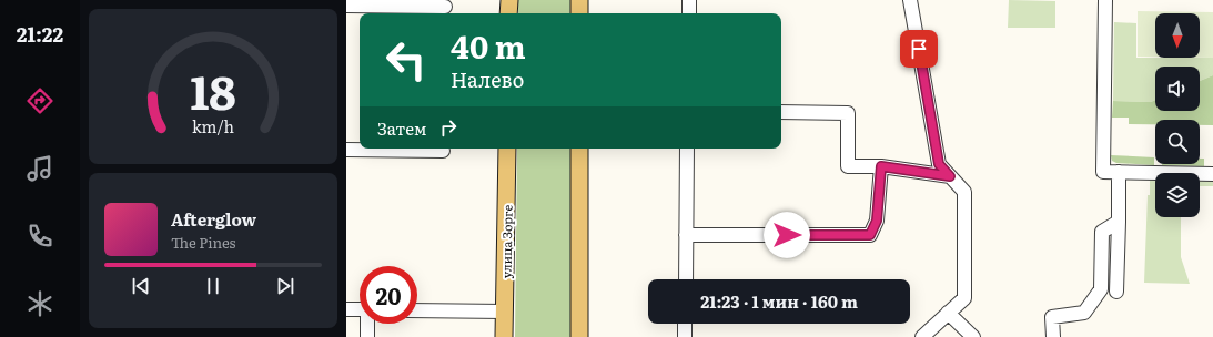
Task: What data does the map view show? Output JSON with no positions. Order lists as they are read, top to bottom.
{
  "streets": {
    "main road": ["улица Зорге"]
  },
  "north": "bottom",
  "page": {
    "tabs": "21:22",
    "turn": ["40 m", "Налево"],
    "then": "Затем",
    "song": ["Afterglow", "The Pines"],
    "limit": "20",
    "trip": "21:23 · 1 мин · 160 m",
    "gauge": ["18", "km/h"]
  }
}
